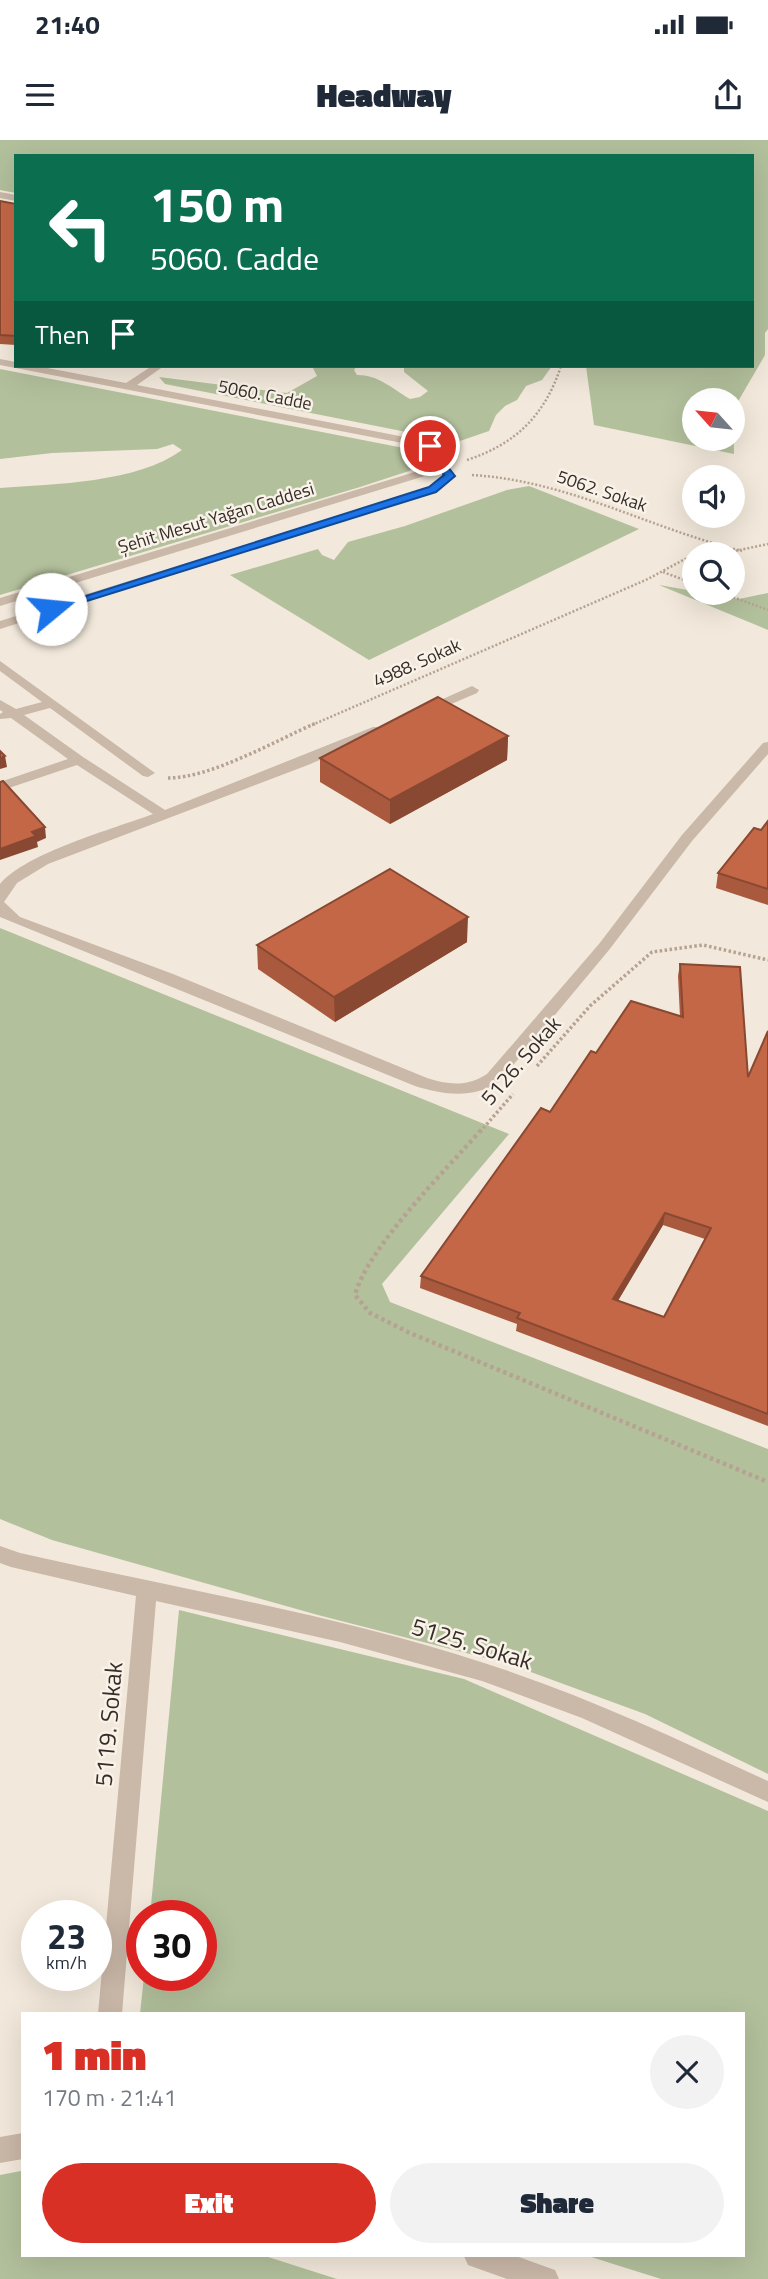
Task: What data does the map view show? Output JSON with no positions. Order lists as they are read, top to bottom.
{
  "streets": {
    "street": [
      "5060. Cadde",
      "Şehit Mesut Yağan Caddesi",
      "5125. Sokak",
      "5119. Sokak"
    ],
    "path": ["5062. Sokak", "4988. Sokak", "5126. Sokak"]
  },
  "crossings": [
    ["5060. Cadde", "5062. Sokak"],
    ["5060. Cadde", "Şehit Mesut Yağan Caddesi"],
    ["5062. Sokak", "Şehit Mesut Yağan Caddesi"],
    ["5125. Sokak", "5119. Sokak"]
  ],
  "north": "top left",
  "page": {
    "status": "21:40",
    "header": "Headway",
    "turn": ["150 m", "5060. Cadde"],
    "then": "Then",
    "speed": "23 km/h",
    "limit": "30",
    "heading": ["1 min", "170 m · 21:41"],
    "buttons": ["Exit", "Share"]
  }
}
